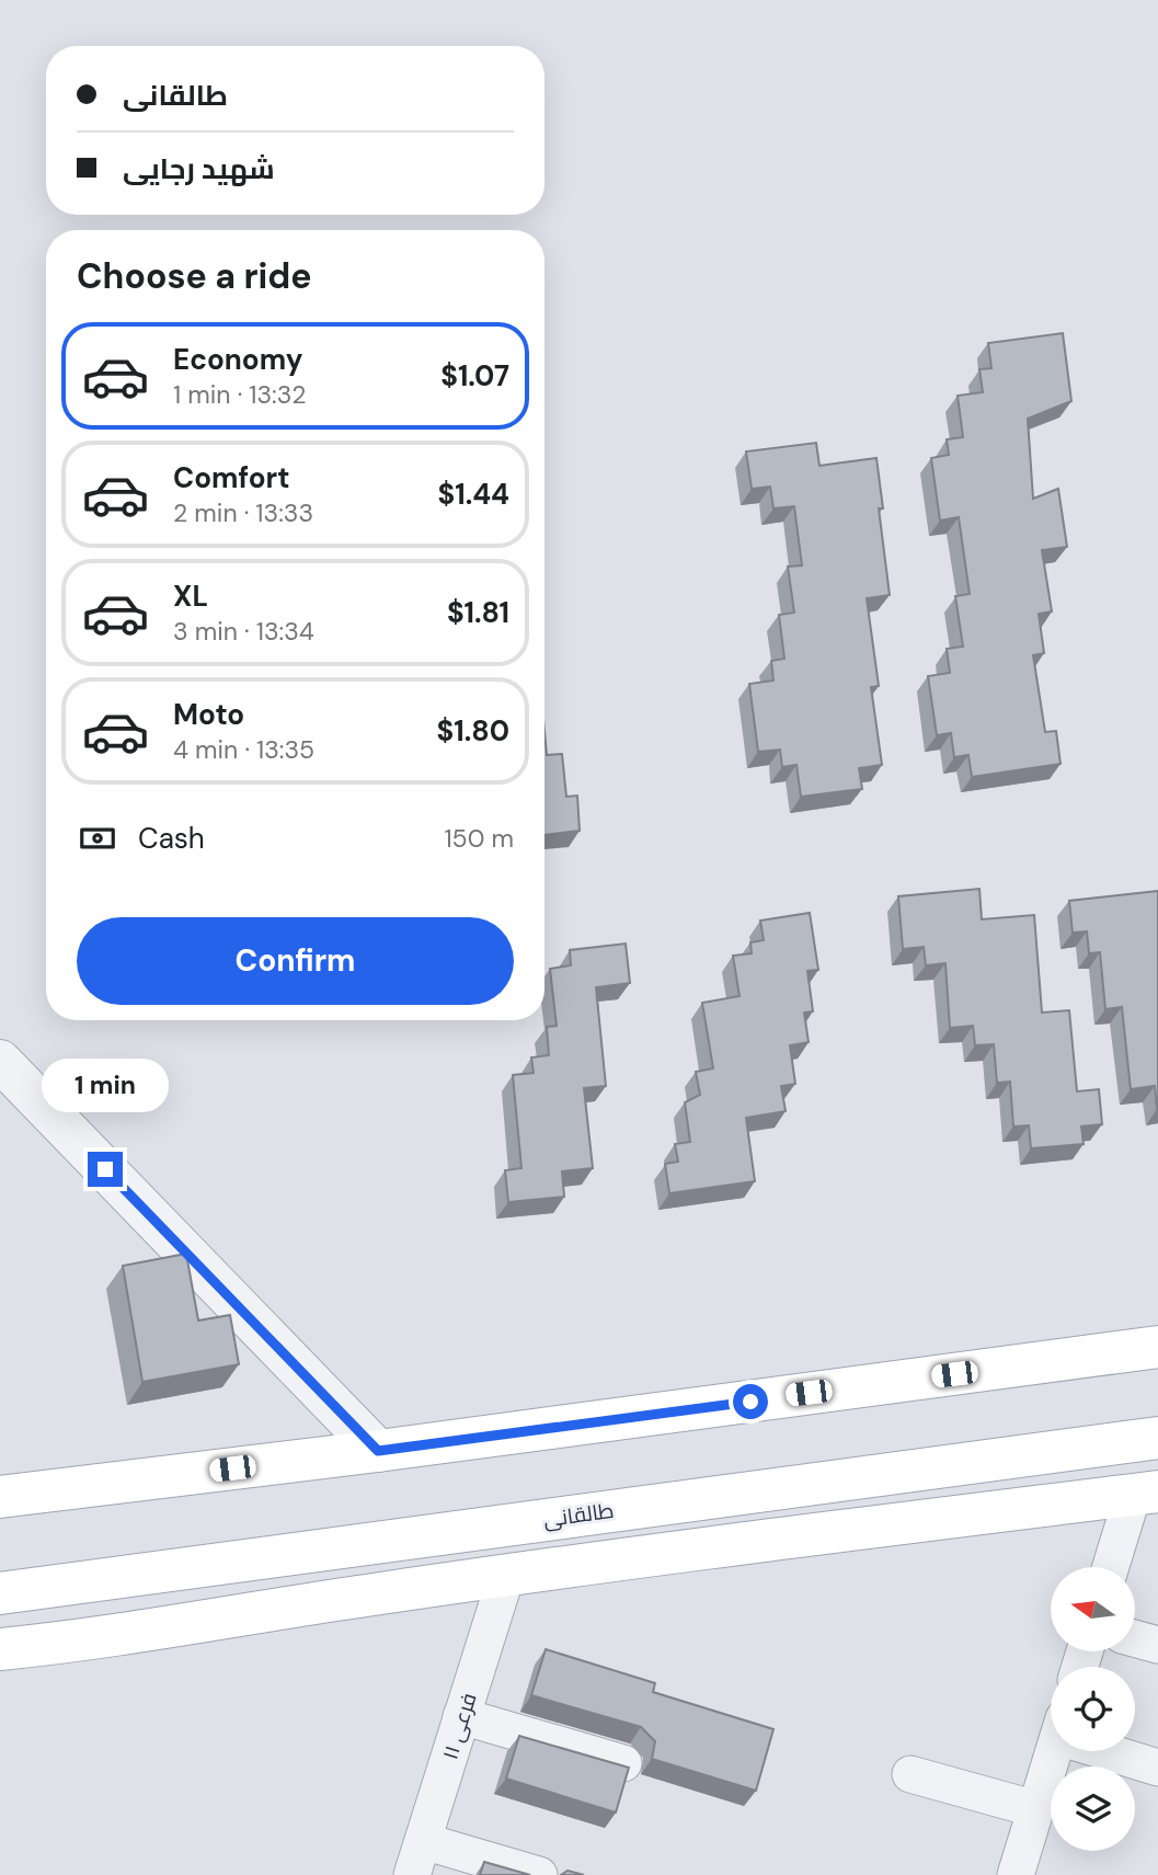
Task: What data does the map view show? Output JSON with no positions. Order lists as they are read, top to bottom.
{
  "streets": {
    "main road": ["طالقانی"],
    "street": ["فرعی ۱۱"]
  },
  "north": "left",
  "page": {
    "banner": ["طالقانی", "شهید رجایی"],
    "heading": "Choose a ride",
    "list": [
      {
        "name": "Economy",
        "note": "1 min · 13:32",
        "value": "$1.07"
      },
      {
        "name": "Comfort",
        "note": "2 min · 13:33",
        "value": "$1.44"
      },
      {
        "name": "XL",
        "note": "3 min · 13:34",
        "value": "$1.81"
      },
      {
        "name": "Moto",
        "note": "4 min · 13:35",
        "value": "$1.80"
      }
    ],
    "pay": ["Cash", "150 m"],
    "buttons": "Confirm",
    "bubble": "1 min"
  }
}
